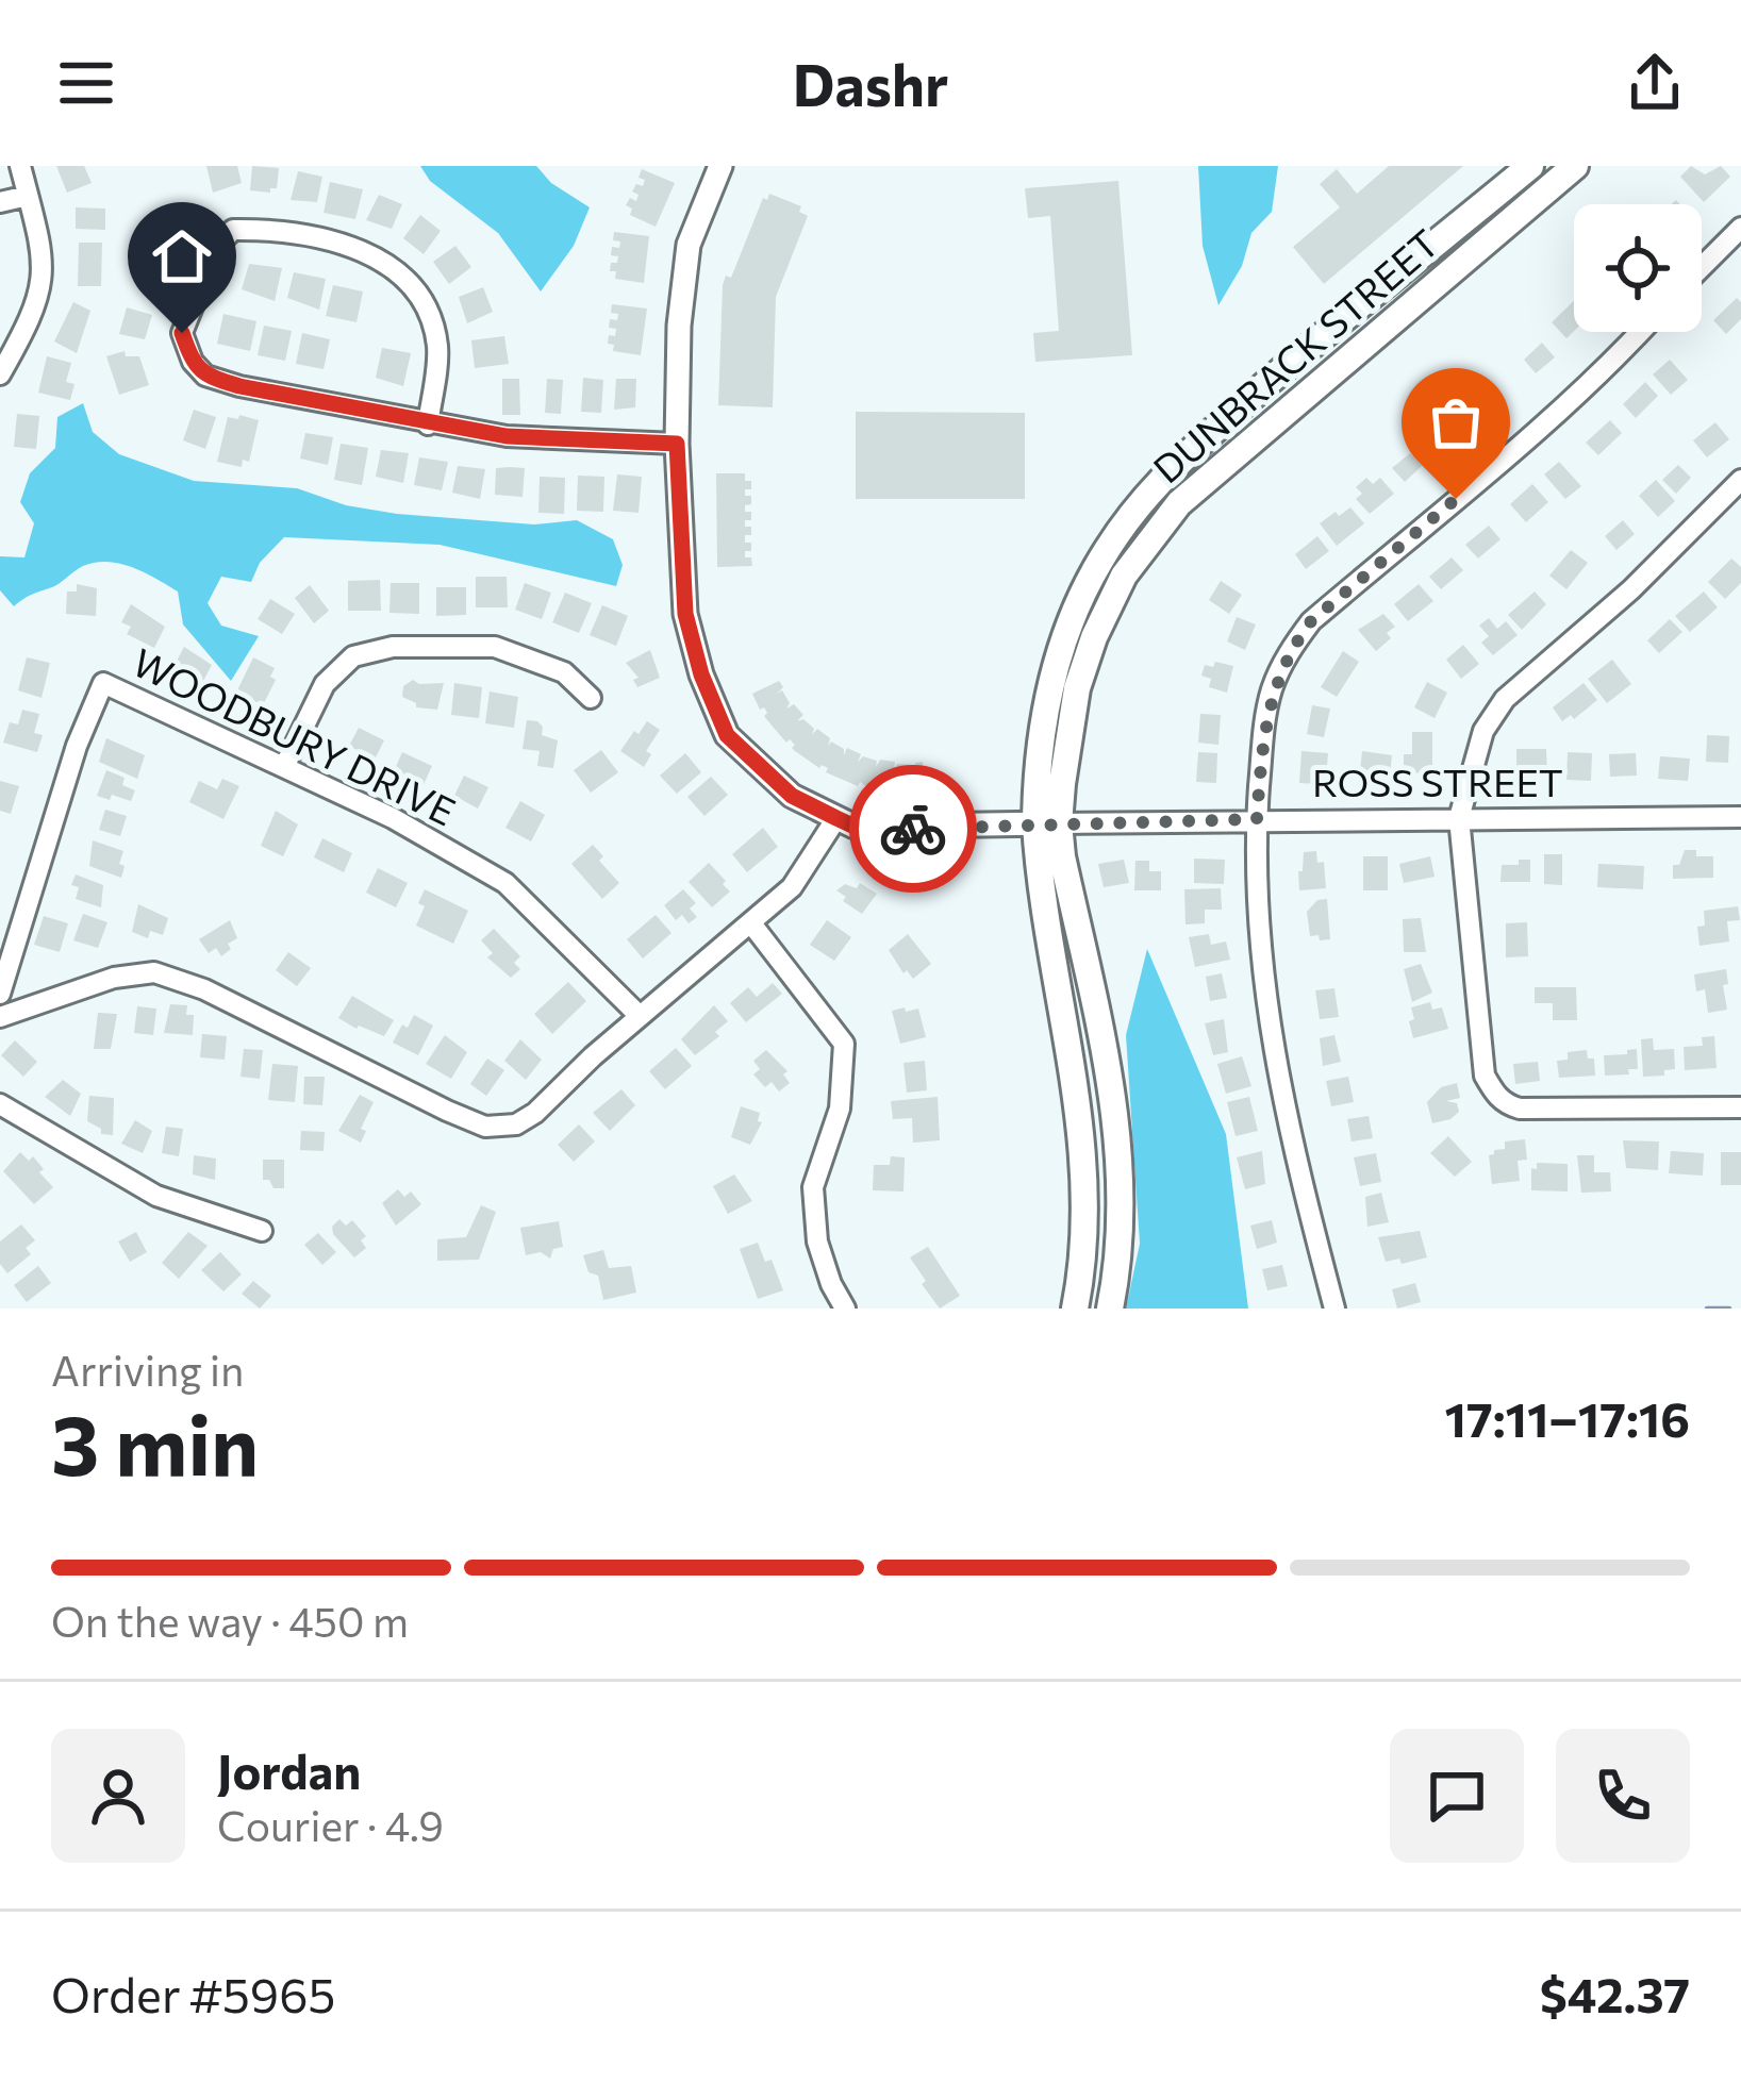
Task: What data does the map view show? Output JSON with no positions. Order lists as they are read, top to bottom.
{
  "streets": {
    "main road": ["DUNBRACK STREET"],
    "street": ["WOODBURY DRIVE", "ROSS STREET"]
  },
  "crossings": [
    ["DUNBRACK STREET", "ROSS STREET"]
  ],
  "page": {
    "header": "Dashr",
    "heading": ["3 min", "Arriving in", "17:11–17:16"],
    "panel": [
      "Jordan",
      "Courier · 4.9",
      "Order #5965",
      "$42.37"
    ],
    "bar": "On the way · 450 m"
  }
}
